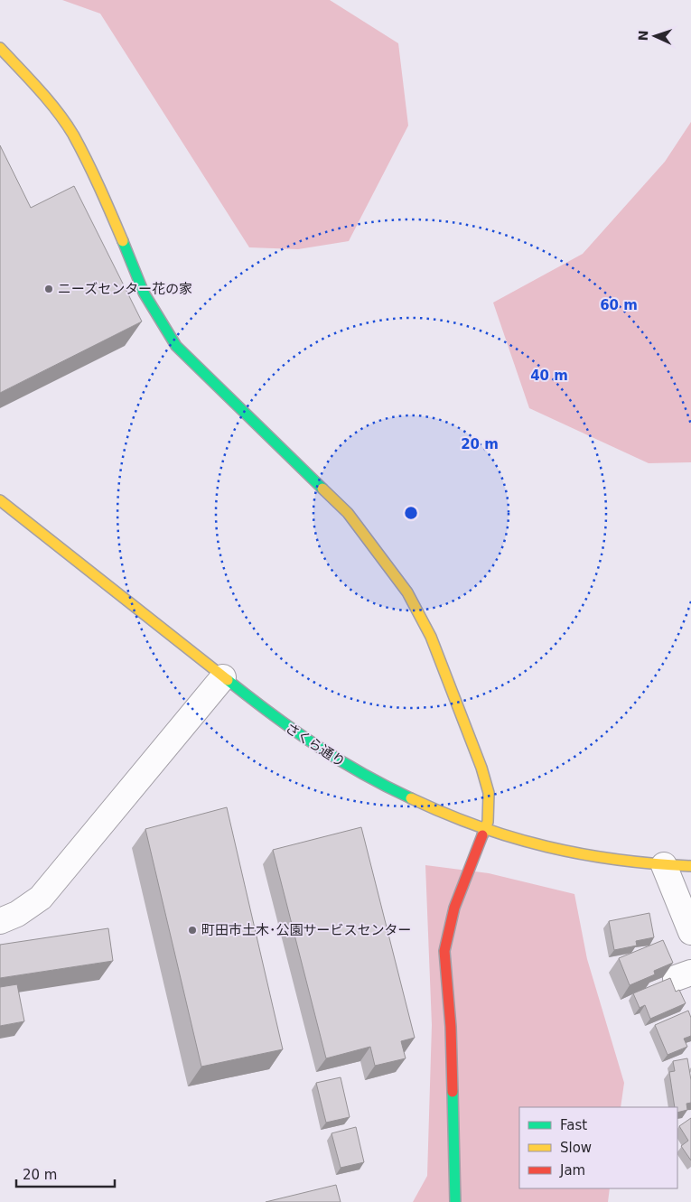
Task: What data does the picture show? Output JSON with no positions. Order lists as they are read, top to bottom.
{
  "streets": {
    "street": ["さくら通り"]
  },
  "places": ["ニーズセンター花の家", "町田市土木･公園サービスセンター"],
  "legend": ["Fast", "Slow", "Jam"],
  "scale_bar": "20 m",
  "north": "left",
  "rings": ["60 m", "40 m", "20 m"]
}
